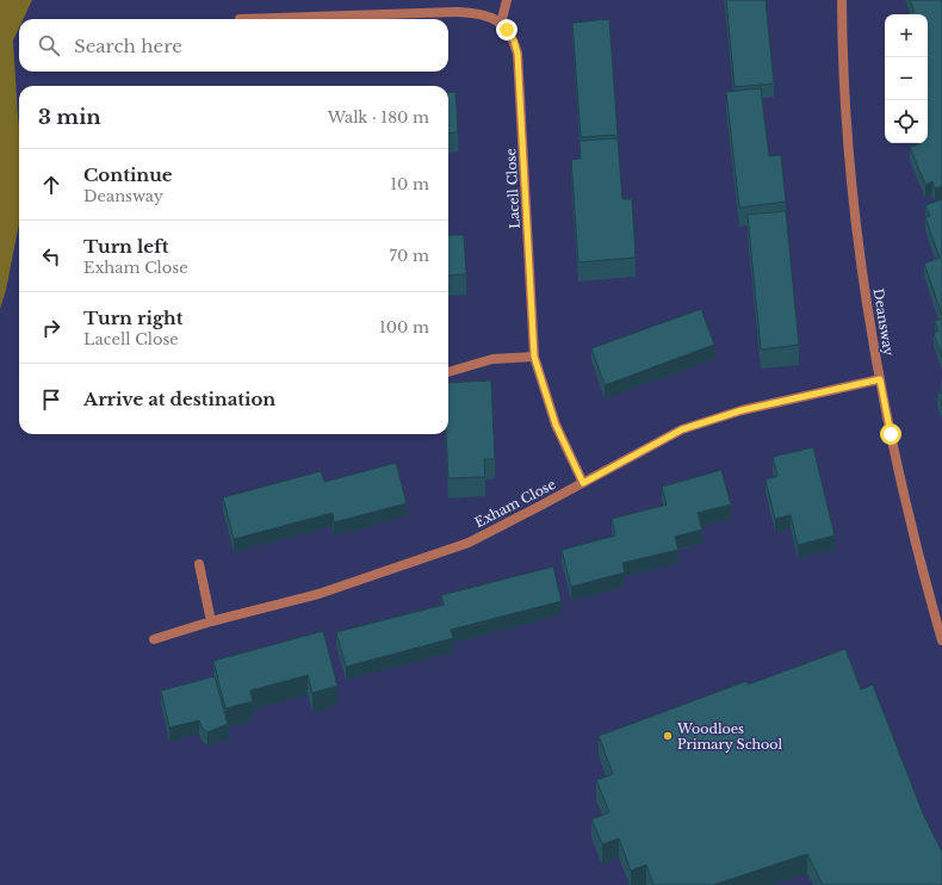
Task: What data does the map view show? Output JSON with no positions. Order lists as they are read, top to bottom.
{
  "streets": {
    "street": ["Lacell Close", "Deansway", "Exham Close"]
  },
  "crossings": [
    ["Lacell Close", "Exham Close"],
    ["Deansway", "Exham Close"]
  ],
  "places": ["Woodloes Primary School"],
  "page": {
    "map_buttons": ["+", "−"],
    "search": "Search here",
    "heading": ["3 min", "Walk · 180 m"],
    "list": [
      ["Continue", "Deansway", "10 m"],
      ["Turn left", "Exham Close", "70 m"],
      ["Turn right", "Lacell Close", "100 m"],
      "Arrive at destination"
    ]
  }
}
